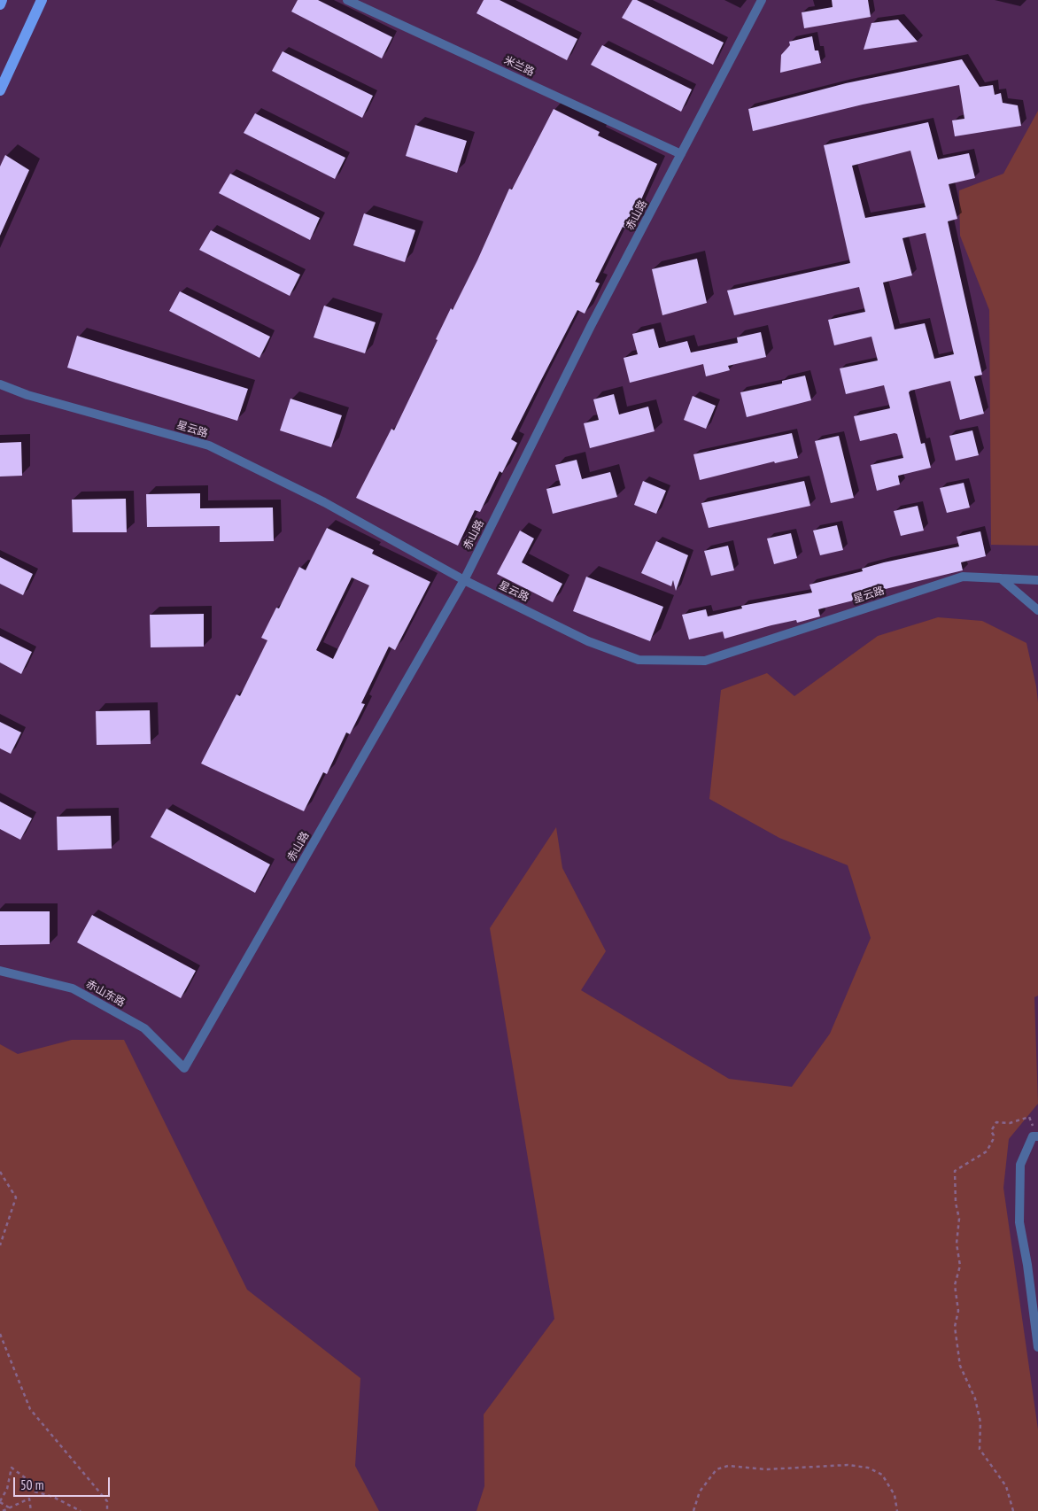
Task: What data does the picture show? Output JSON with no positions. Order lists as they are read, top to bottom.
{
  "streets": {
    "street": [
      "米兰路",
      "赤山路",
      "星云路",
      "赤山东路"
    ]
  },
  "crossings": [
    ["米兰路", "赤山路"],
    ["赤山路", "星云路"],
    ["赤山路", "赤山东路"]
  ],
  "scale_bar": "50 m"
}
